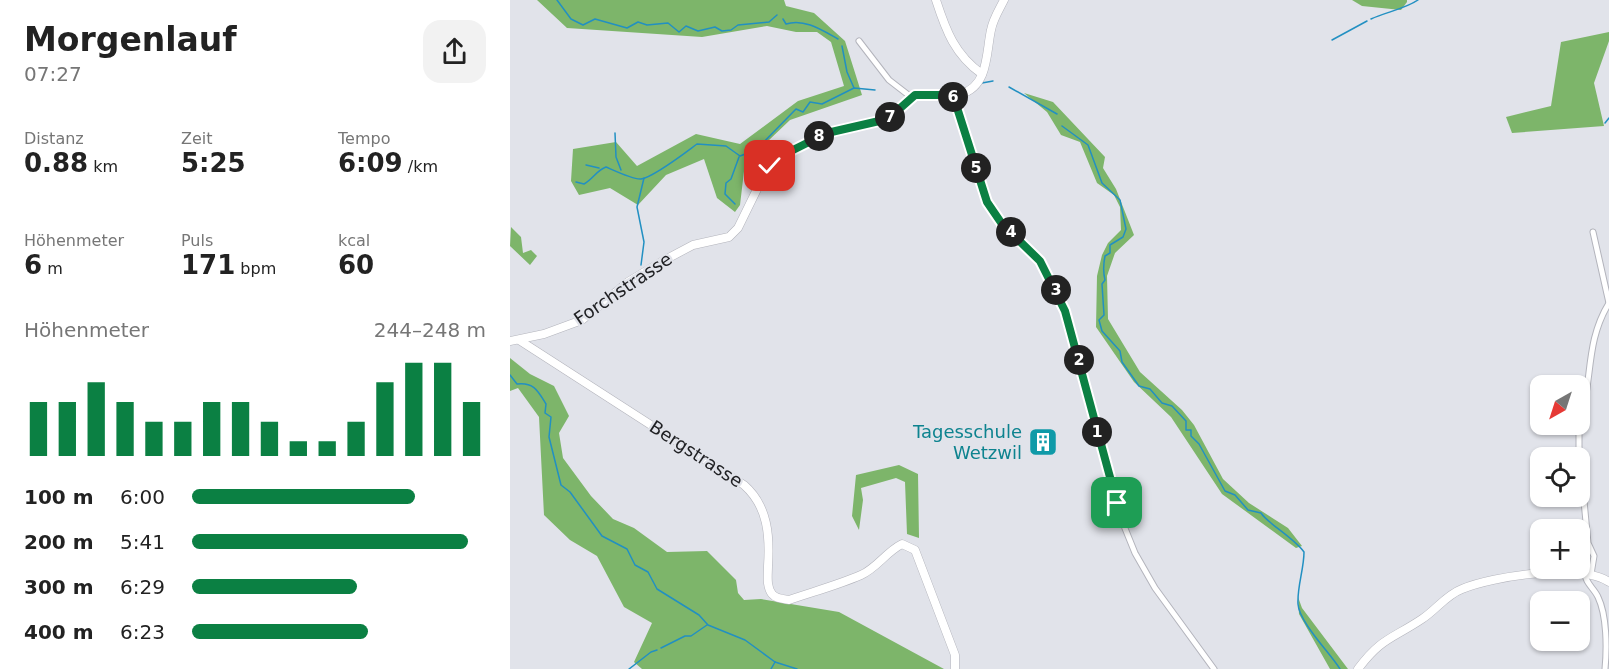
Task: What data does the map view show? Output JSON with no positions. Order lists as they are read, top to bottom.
{
  "streets": {
    "street": ["Forchstrasse", "Bergstrasse"]
  },
  "crossings": [
    ["Forchstrasse", "Bergstrasse"]
  ],
  "places": {
    "building": ["Tagesschule Wetzwil"]
  },
  "north": "bottom left",
  "page": {
    "heading": ["Morgenlauf", "07:27"],
    "pins": [
      "6",
      "7",
      "8",
      "5",
      "4",
      "3",
      "2",
      "1"
    ],
    "stats": [
      ["Distanz", "0.88 km"],
      ["Zeit", "5:25"],
      ["Tempo", "6:09 /km"],
      ["Höhenmeter", "6 m"],
      ["Puls", "171 bpm"],
      ["kcal", "60"]
    ],
    "chart": ["Höhenmeter", "244–248 m"],
    "map_buttons": ["+", "−"],
    "list": [
      {
        "name": "100 m",
        "note": "6:00"
      },
      {
        "name": "200 m",
        "note": "5:41"
      },
      {
        "name": "300 m",
        "note": "6:29"
      },
      {
        "name": "400 m",
        "note": "6:23"
      }
    ]
  }
}
